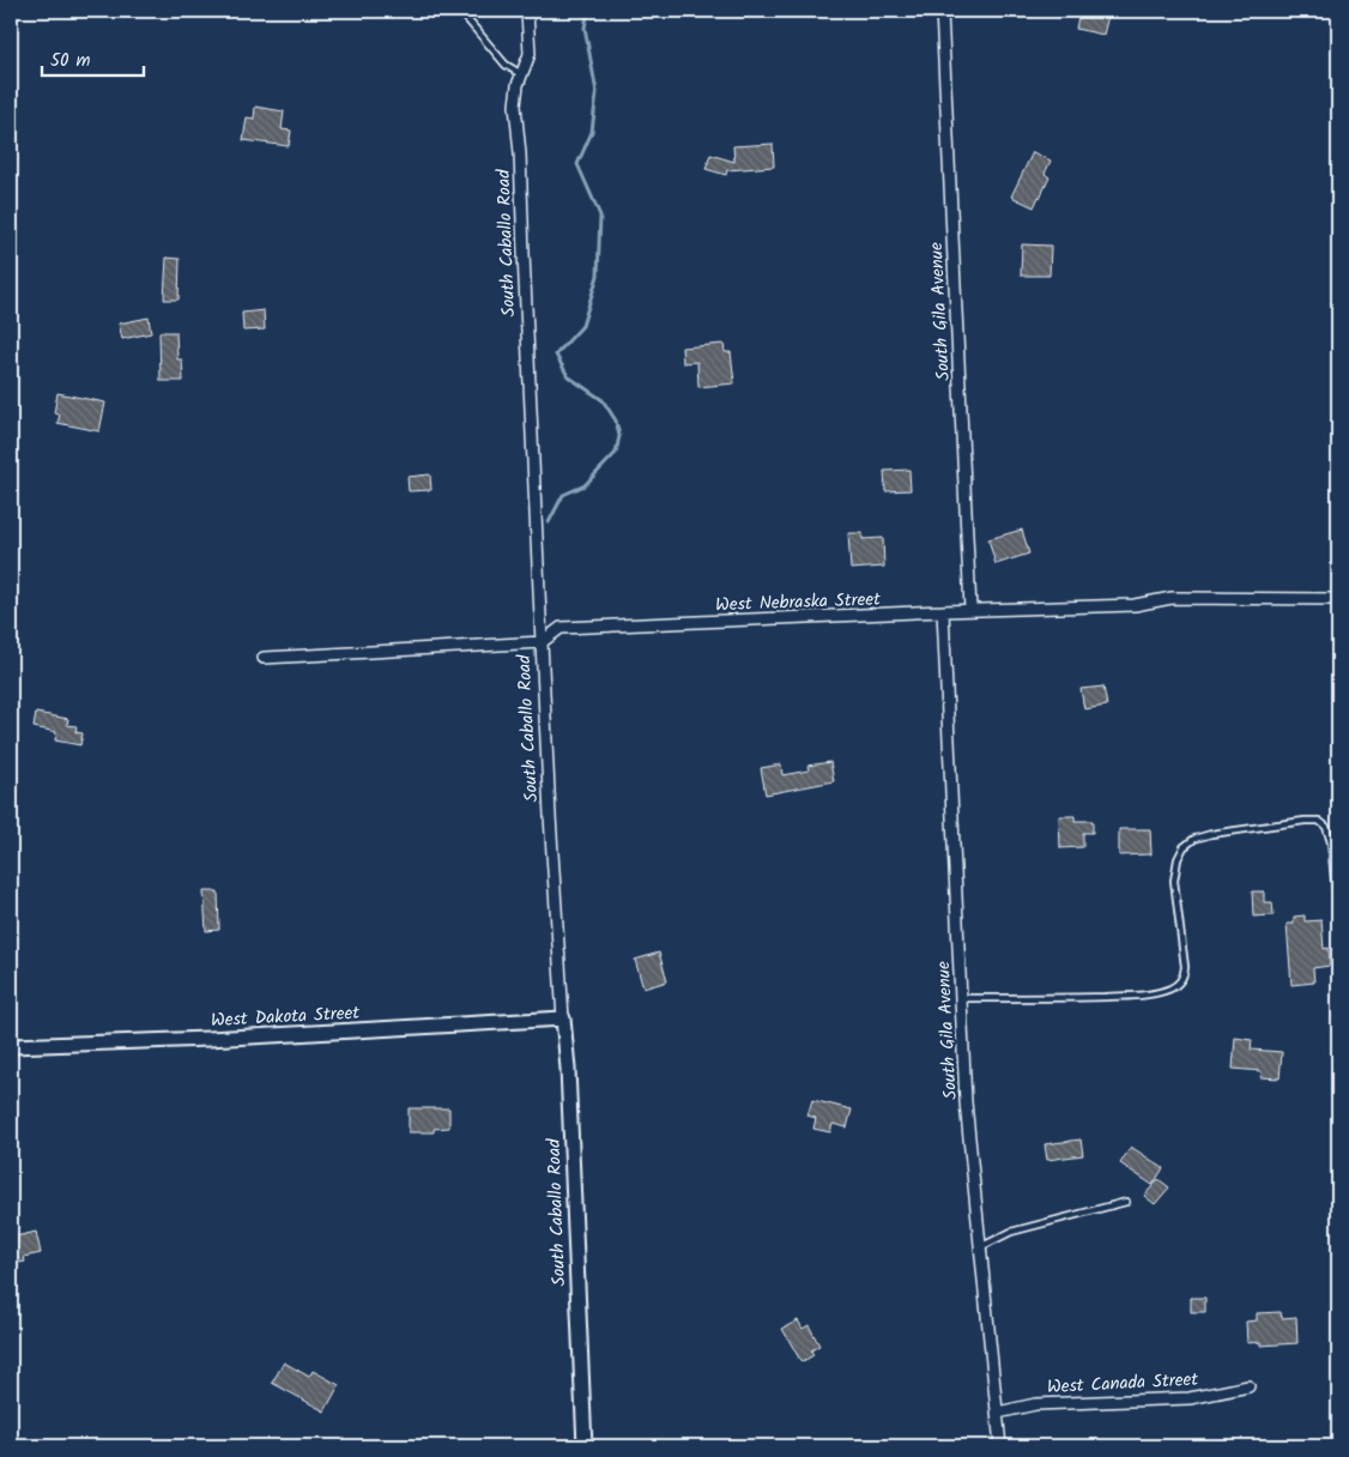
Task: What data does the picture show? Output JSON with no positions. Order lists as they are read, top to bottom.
{
  "streets": {
    "street": [
      "South Caballo Road",
      "South Gila Avenue",
      "West Nebraska Street",
      "West Dakota Street",
      "West Canada Street"
    ]
  },
  "crossings": [
    ["South Caballo Road", "West Nebraska Street"],
    ["South Caballo Road", "West Dakota Street"],
    ["South Gila Avenue", "West Nebraska Street"],
    ["South Gila Avenue", "West Canada Street"]
  ],
  "scale_bar": "50 m"
}
